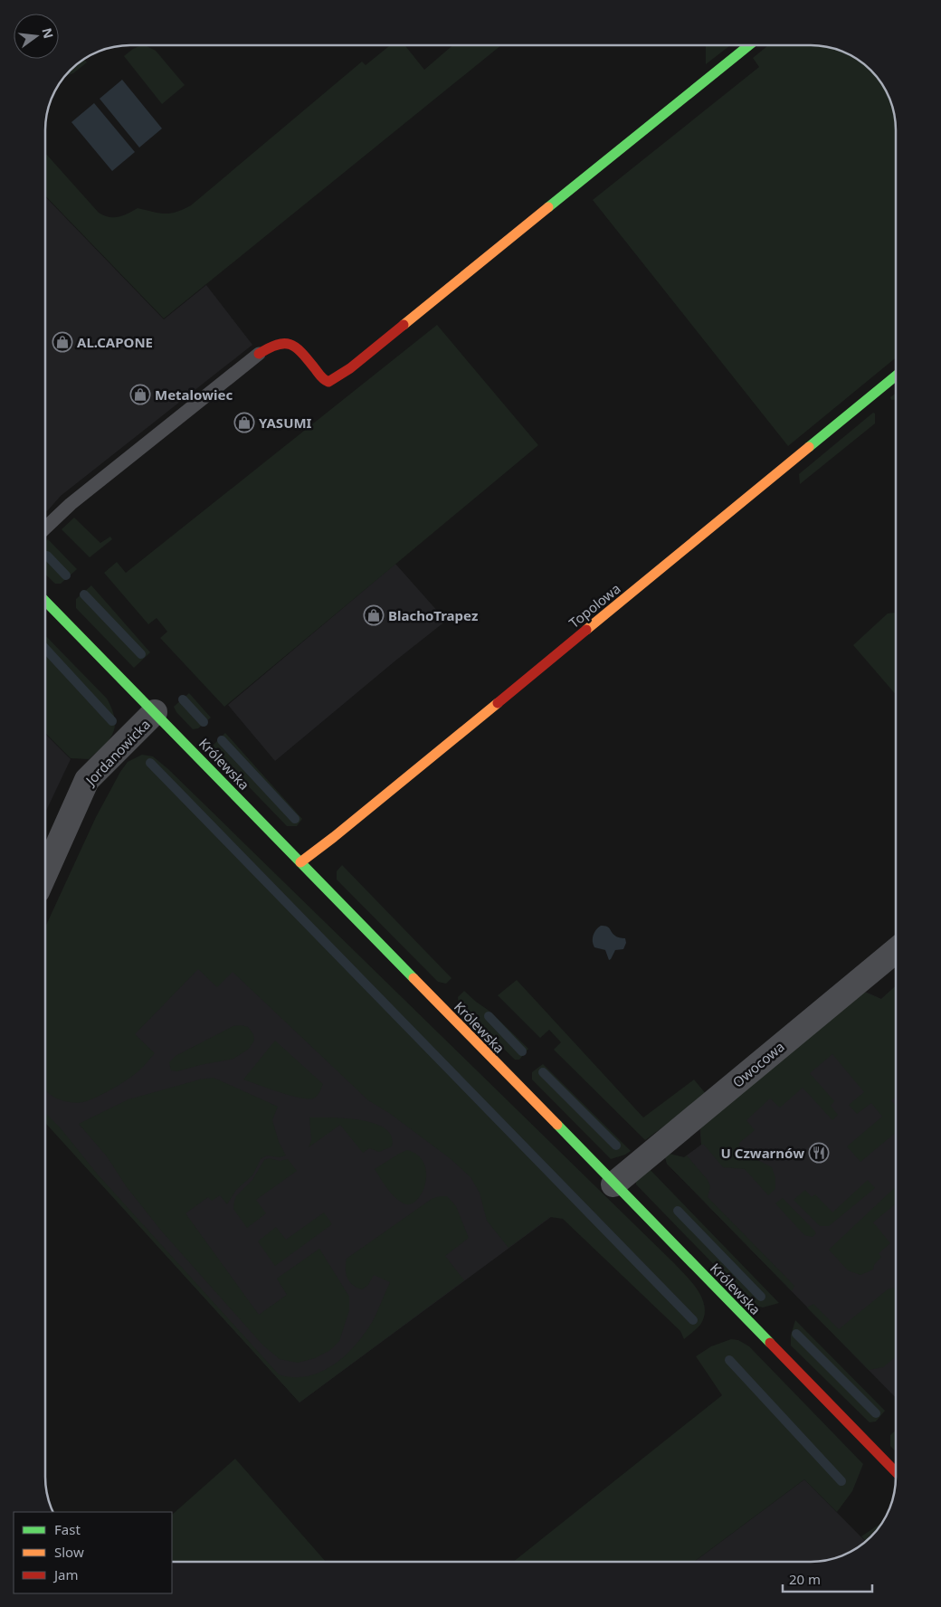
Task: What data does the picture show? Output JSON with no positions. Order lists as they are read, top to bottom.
{
  "streets": {
    "street": [
      "Topolowa",
      "Jordanowicka",
      "Królewska",
      "Owocowa"
    ]
  },
  "crossings": [
    ["Topolowa", "Królewska"],
    ["Jordanowicka", "Królewska"],
    ["Królewska", "Owocowa"]
  ],
  "places": {
    "shop": [
      "AL.CAPONE",
      "Metalowiec",
      "YASUMI",
      "BlachoTrapez"
    ],
    "restaurant": ["U Czwarnów"]
  },
  "legend": ["Fast", "Slow", "Jam"],
  "scale_bar": "20 m",
  "north": "right"
}
